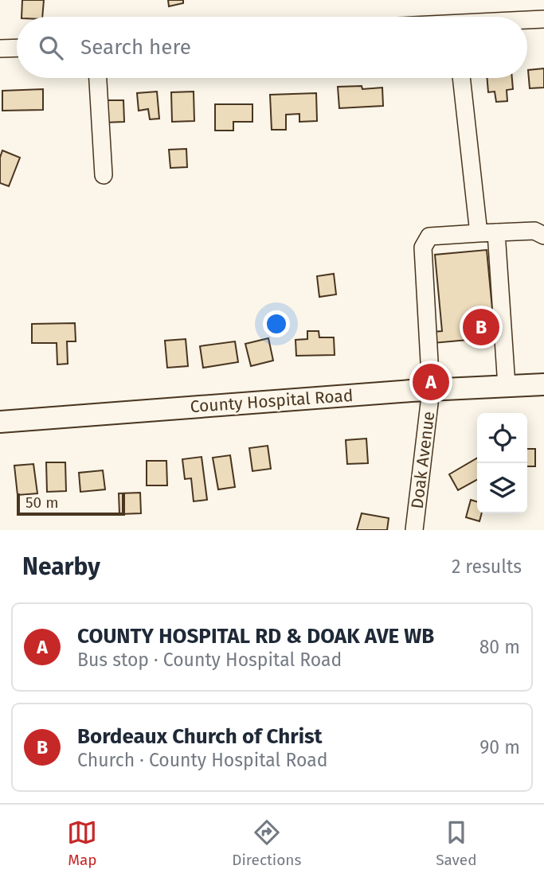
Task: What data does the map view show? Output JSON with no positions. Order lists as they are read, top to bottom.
{
  "streets": {
    "main road": ["County Hospital Road"],
    "street": ["Doak Avenue"]
  },
  "crossings": [
    ["County Hospital Road", "Doak Avenue"]
  ],
  "scale_bar": "50 m",
  "page": {
    "search": "Search here",
    "pins": ["B", "A"],
    "scale": "50 m",
    "heading": ["Nearby", "2 results"],
    "list": [
      {
        "mark": "A",
        "name": "COUNTY HOSPITAL RD & DOAK AVE WB",
        "note": "Bus stop · County Hospital Road",
        "value": "80 m"
      },
      {
        "mark": "B",
        "name": "Bordeaux Church of Christ",
        "note": "Church · County Hospital Road",
        "value": "90 m"
      }
    ],
    "nav": ["Map", "Directions", "Saved"]
  }
}
